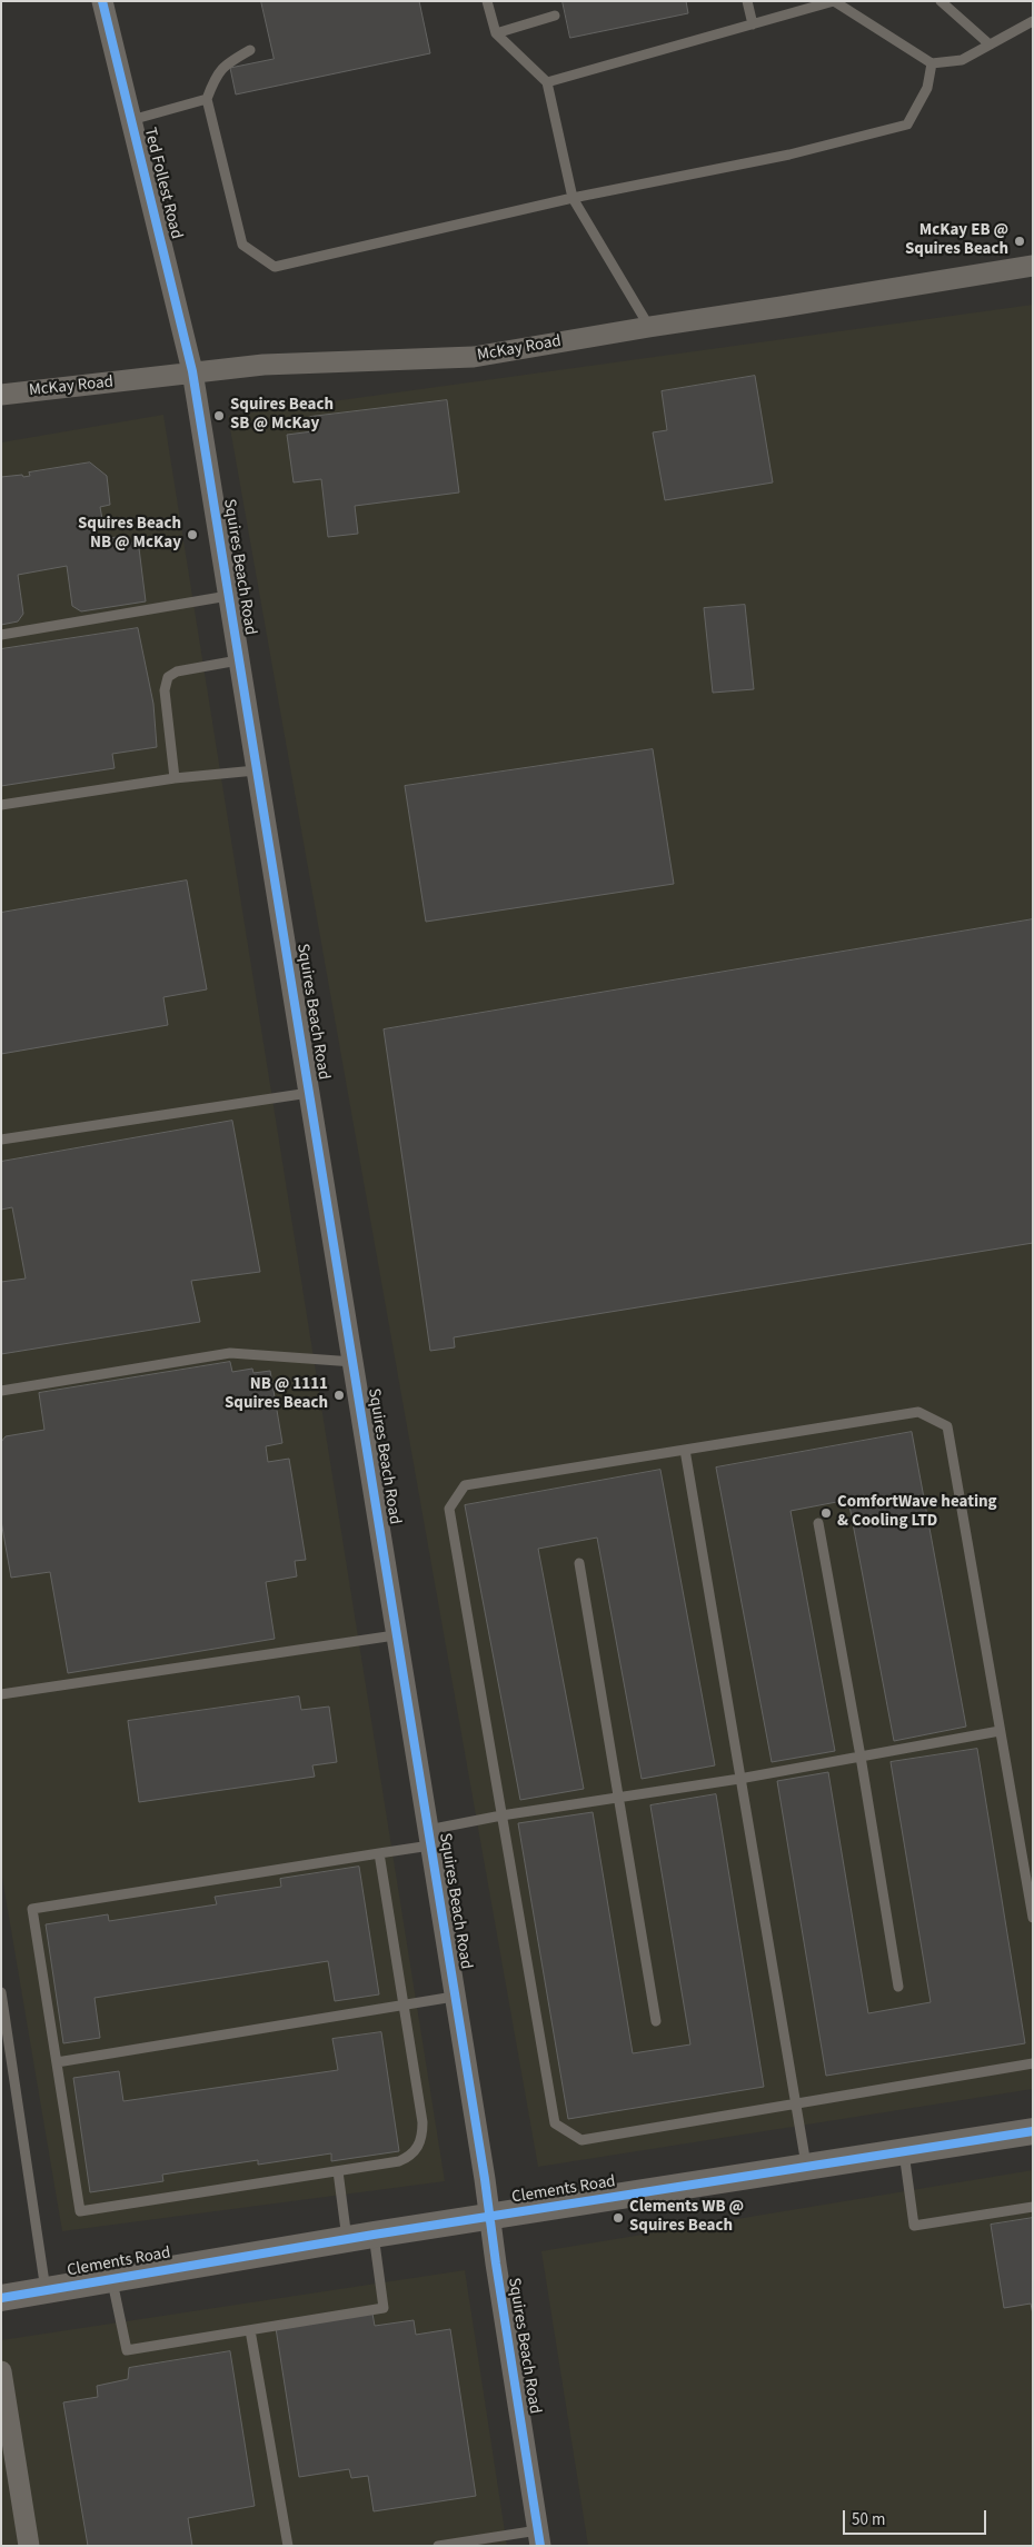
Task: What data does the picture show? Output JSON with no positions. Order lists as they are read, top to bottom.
{
  "streets": {
    "street": [
      "Ted Follest Road",
      "McKay Road",
      "Squires Beach Road",
      "Clements Road"
    ]
  },
  "crossings": [
    ["Ted Follest Road", "McKay Road"],
    ["Ted Follest Road", "Squires Beach Road"],
    ["McKay Road", "Squires Beach Road"],
    ["Squires Beach Road", "Clements Road"]
  ],
  "places": [
    "McKay EB @ Squires Beach",
    "Squires Beach SB @ McKay",
    "Squires Beach NB @ McKay",
    "NB @ 1111 Squires Beach",
    "ComfortWave heating & Cooling LTD",
    "Clements WB @ Squires Beach"
  ],
  "scale_bar": "50 m"
}
